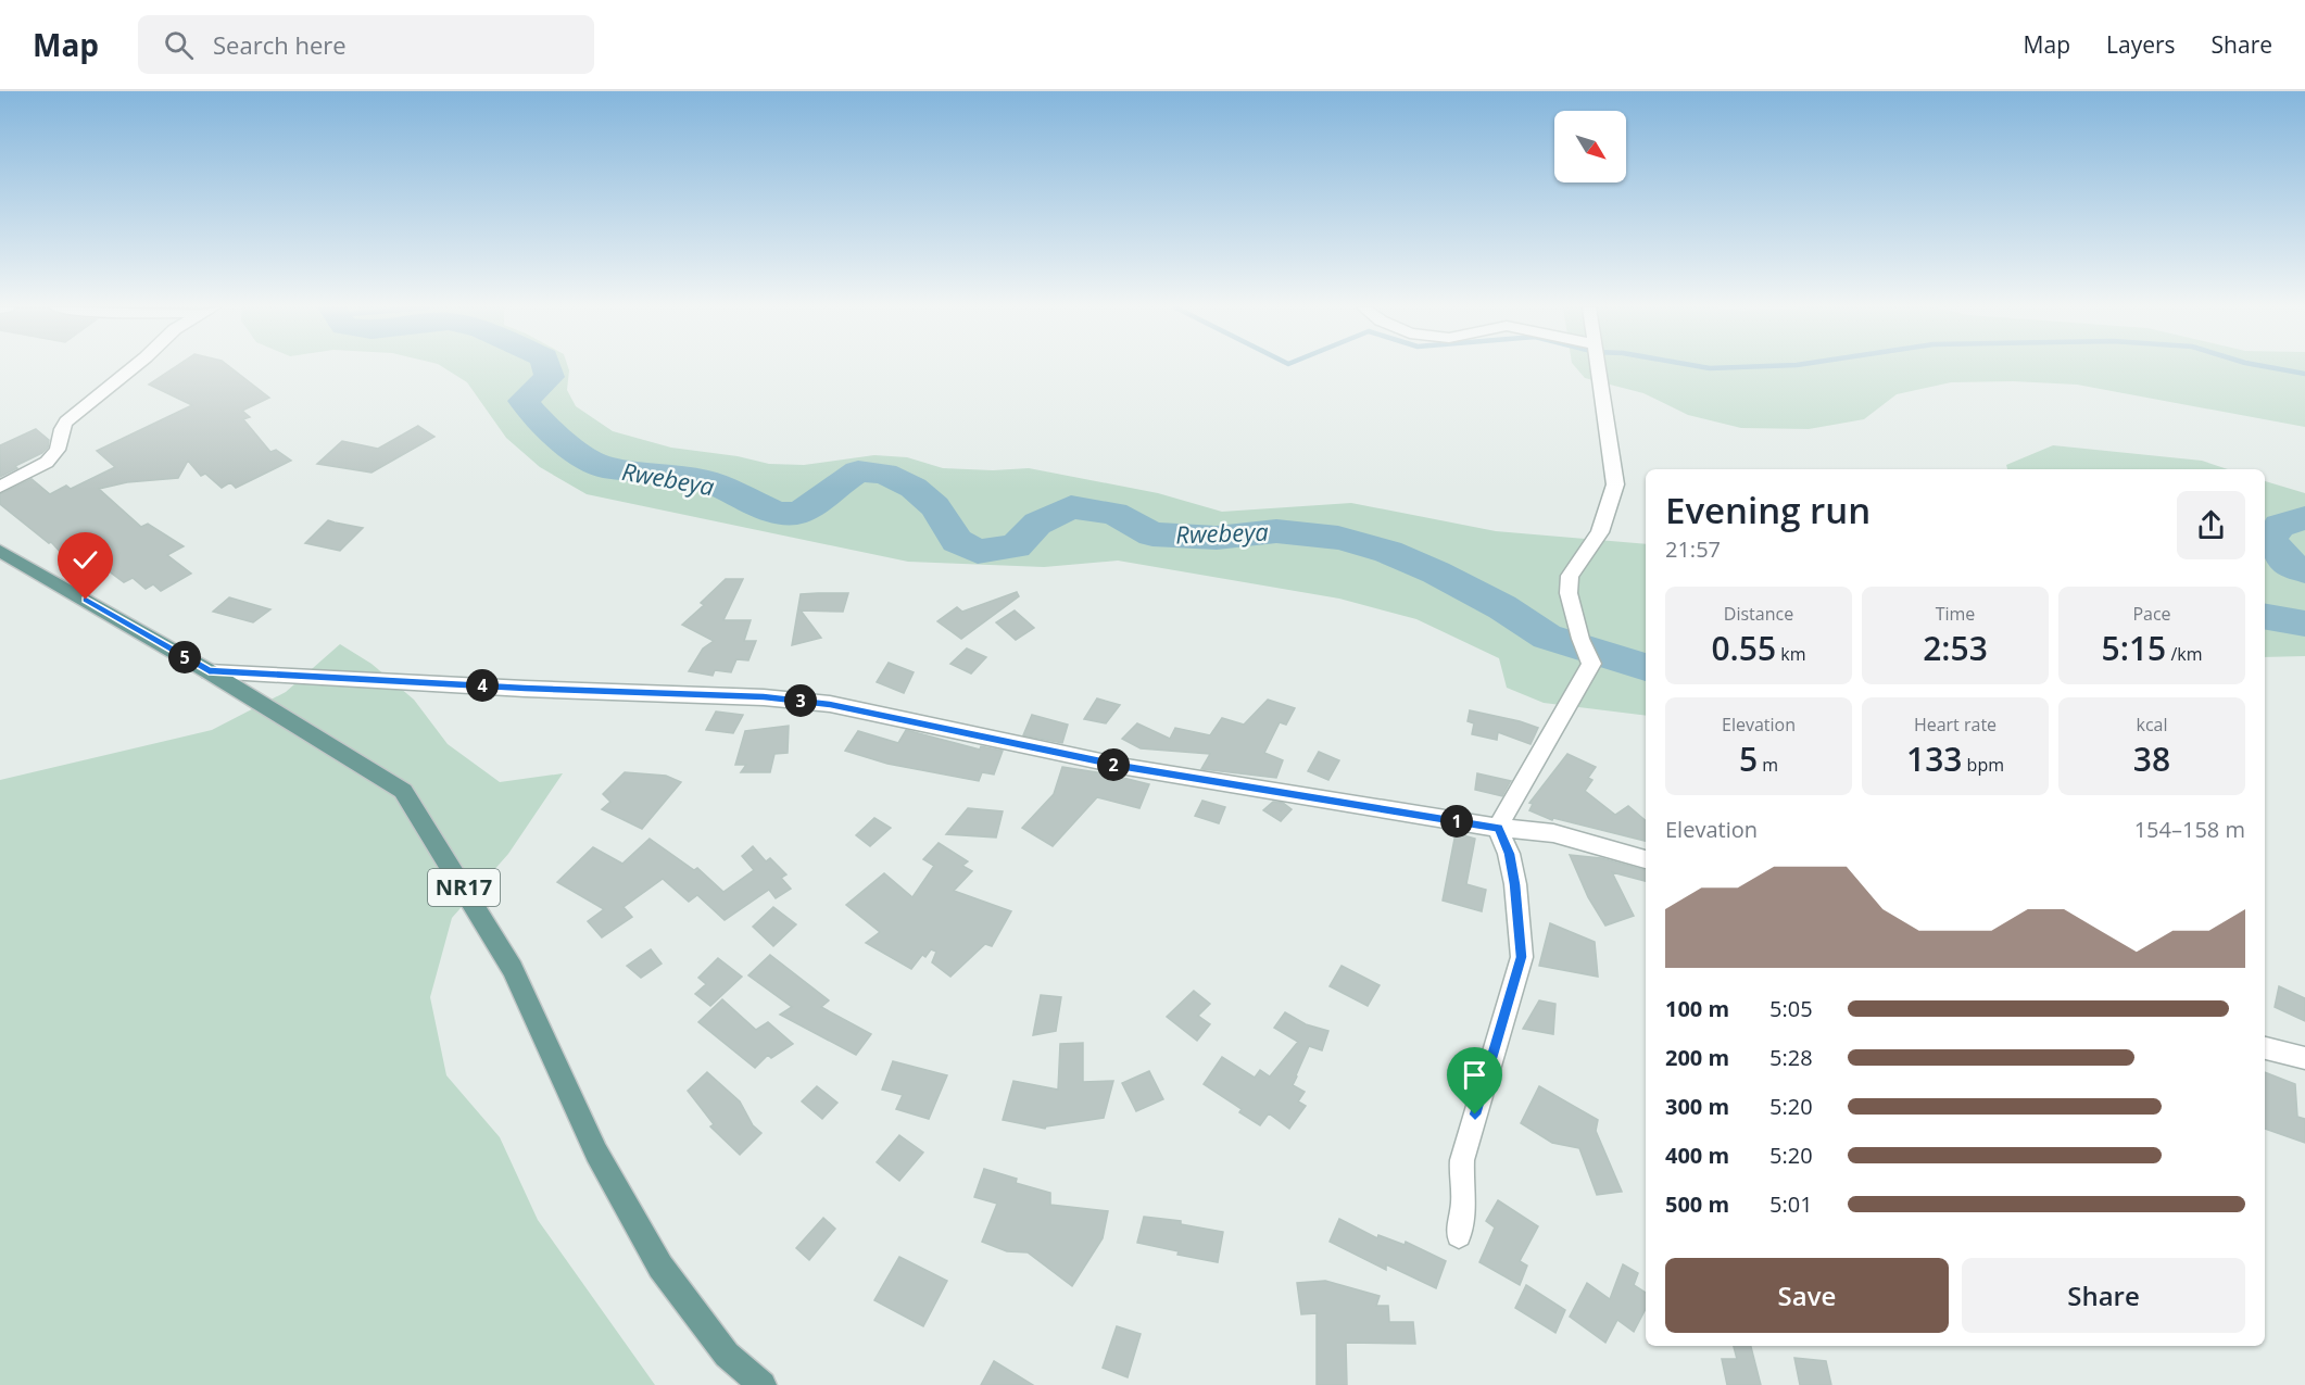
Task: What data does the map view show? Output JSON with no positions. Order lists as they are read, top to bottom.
{
  "streets": {
    "main road": ["NR17"]
  },
  "water": ["Rwebeya"],
  "north": "bottom right",
  "page": {
    "header": "Map",
    "search": "Search here",
    "nav": ["Map", "Layers", "Share"],
    "heading": ["Evening run", "21:57"],
    "stats": [
      ["Distance", "0.55 km"],
      ["Time", "2:53"],
      ["Pace", "5:15 /km"],
      ["Elevation", "5 m"],
      ["Heart rate", "133 bpm"],
      ["kcal", "38"]
    ],
    "pins": [
      "5",
      "4",
      "3",
      "2",
      "1"
    ],
    "chart": ["Elevation", "154–158 m"],
    "list": [
      {
        "name": "100 m",
        "note": "5:05"
      },
      {
        "name": "200 m",
        "note": "5:28"
      },
      {
        "name": "300 m",
        "note": "5:20"
      },
      {
        "name": "400 m",
        "note": "5:20"
      },
      {
        "name": "500 m",
        "note": "5:01"
      }
    ],
    "buttons": ["Save", "Share"]
  }
}
